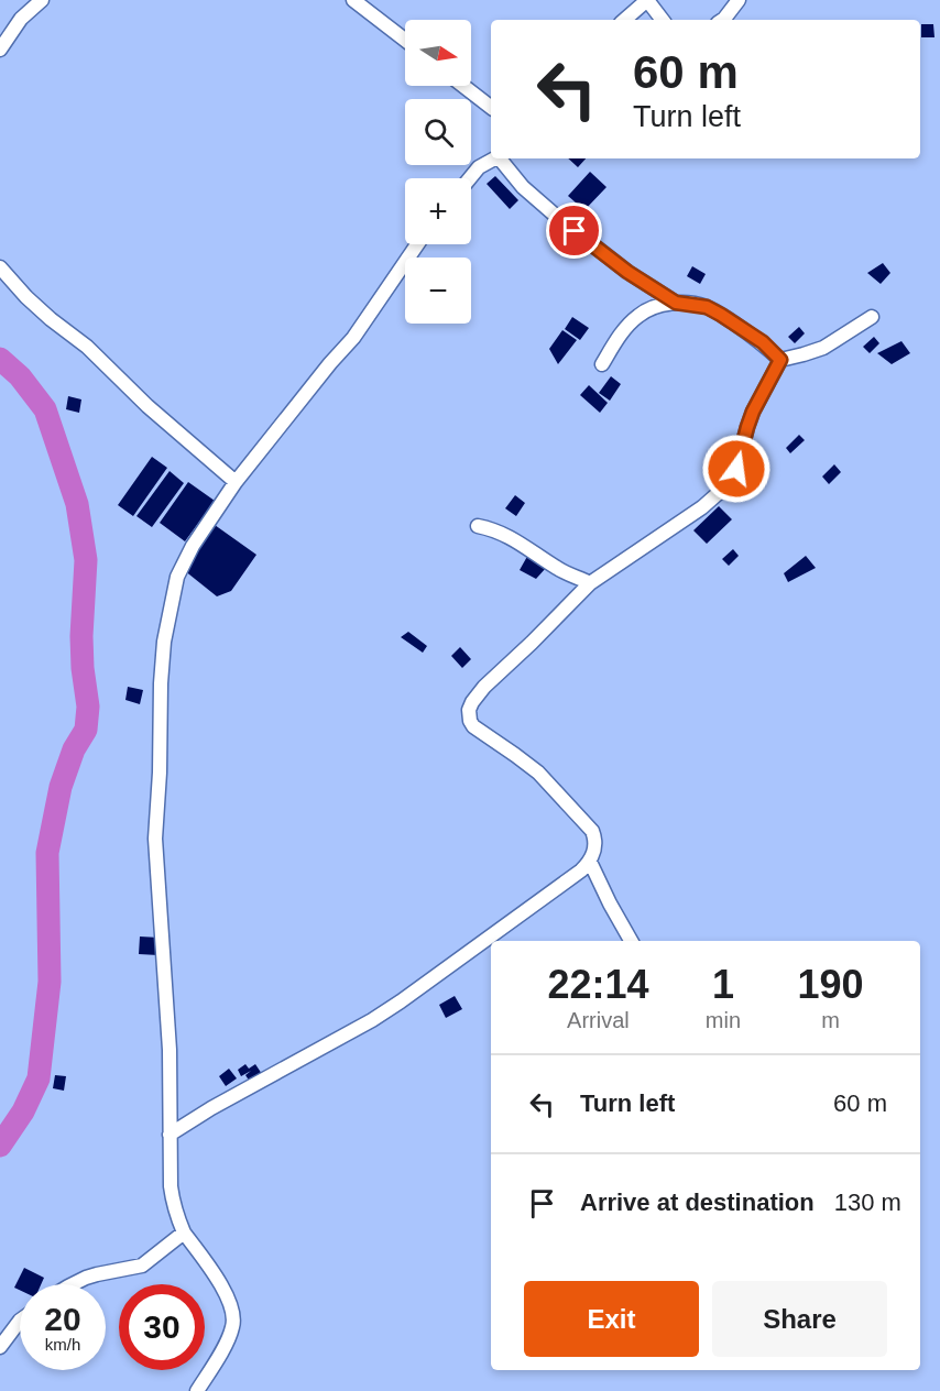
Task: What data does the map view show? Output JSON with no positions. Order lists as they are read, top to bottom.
{
  "north": "right",
  "page": {
    "map_buttons": ["+", "−"],
    "turn": ["60 m", "Turn left"],
    "eta": [
      "22:14",
      "Arrival",
      "1",
      "min",
      "190",
      "m"
    ],
    "list": [
      {
        "name": "Turn left",
        "value": "60 m"
      },
      {
        "name": "Arrive at destination",
        "value": "130 m"
      }
    ],
    "buttons": ["Exit", "Share"],
    "speed": "20 km/h",
    "limit": "30"
  }
}
